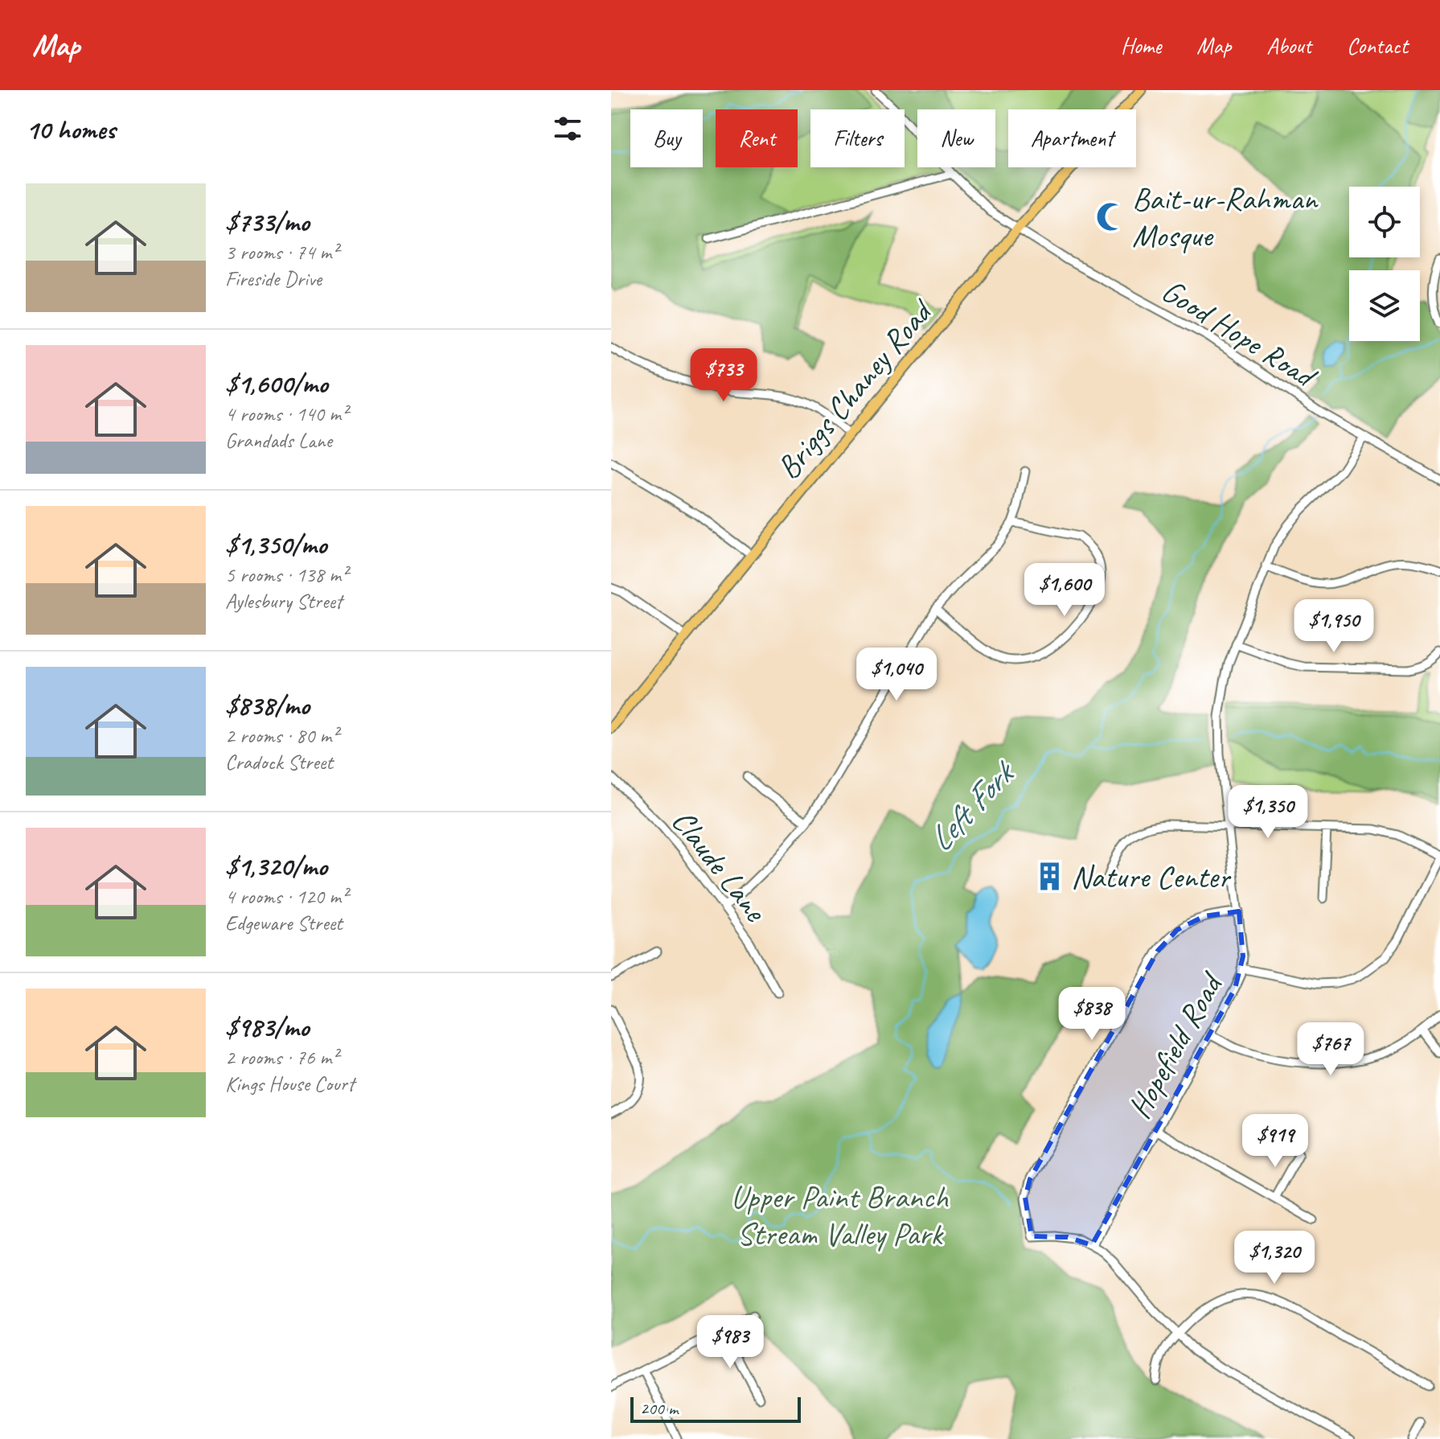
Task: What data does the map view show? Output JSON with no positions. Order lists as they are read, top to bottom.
{
  "streets": {
    "main road": ["Briggs Chaney Road"],
    "street": ["Good Hope Road", "Claude Lane", "Hopefield Road"]
  },
  "crossings": [
    ["Good Hope Road", "Briggs Chaney Road"],
    ["Good Hope Road", "Hopefield Road"]
  ],
  "water": ["Left Fork"],
  "parks": ["Upper Paint Branch Stream Valley Park"],
  "places": {
    "mosque": ["Bait-ur-Rahman Mosque"],
    "building": ["Nature Center"]
  },
  "scale_bar": "200 m",
  "page": {
    "header": "Map",
    "nav": [
      "Home",
      "Map",
      "About",
      "Contact"
    ],
    "heading": "10 homes",
    "chip": [
      "Buy",
      "Rent",
      "Filters",
      "New",
      "Apartment"
    ],
    "list": [
      {
        "name": "$733/mo",
        "note": "3 rooms · 74 m² · Fireside Drive"
      },
      {
        "name": "$1,600/mo",
        "note": "4 rooms · 140 m² · Grandads Lane"
      },
      {
        "name": "$1,350/mo",
        "note": "5 rooms · 138 m² · Aylesbury Street"
      },
      {
        "name": "$838/mo",
        "note": "2 rooms · 80 m² · Cradock Street"
      },
      {
        "name": "$1,320/mo",
        "note": "4 rooms · 120 m² · Edgeware Street"
      },
      {
        "name": "$983/mo",
        "note": "2 rooms · 76 m² · Kings House Court"
      }
    ],
    "price": [
      "$733",
      "$1,600",
      "$1,950",
      "$1,040",
      "$1,350",
      "$838",
      "$767",
      "$919",
      "$1,320",
      "$983"
    ],
    "scale": "200 m"
  }
}
